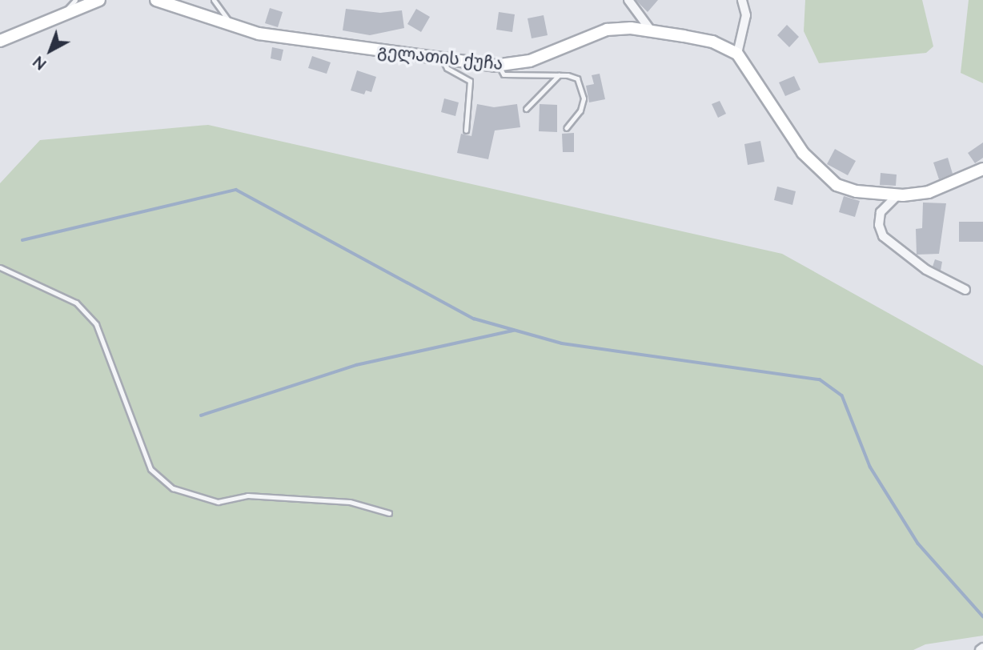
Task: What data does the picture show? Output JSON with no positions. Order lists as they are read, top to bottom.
{
  "streets": {
    "main road": ["გელათის ქუჩა"]
  },
  "north": "bottom left"
}
